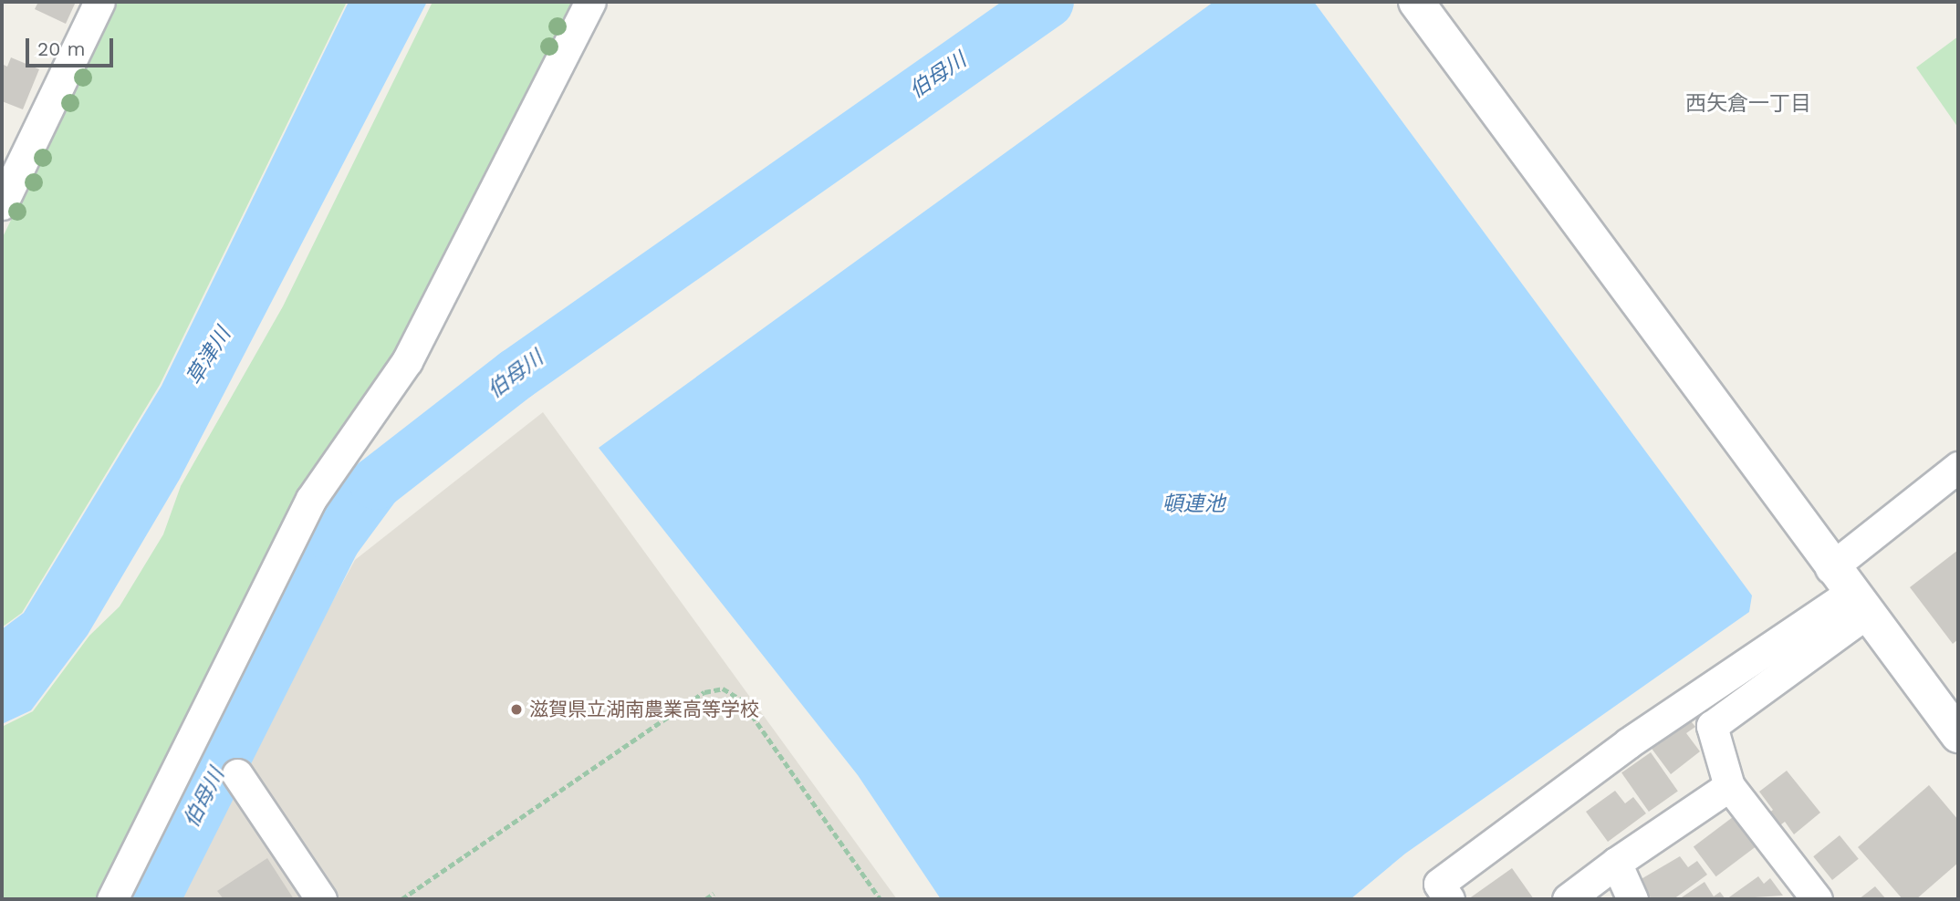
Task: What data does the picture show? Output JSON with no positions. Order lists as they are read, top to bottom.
{
  "districts": ["西矢倉一丁目"],
  "water": ["伯母川", "草津川", "頓連池"],
  "places": ["滋賀県立湖南農業高等学校"],
  "scale_bar": "20 m"
}
